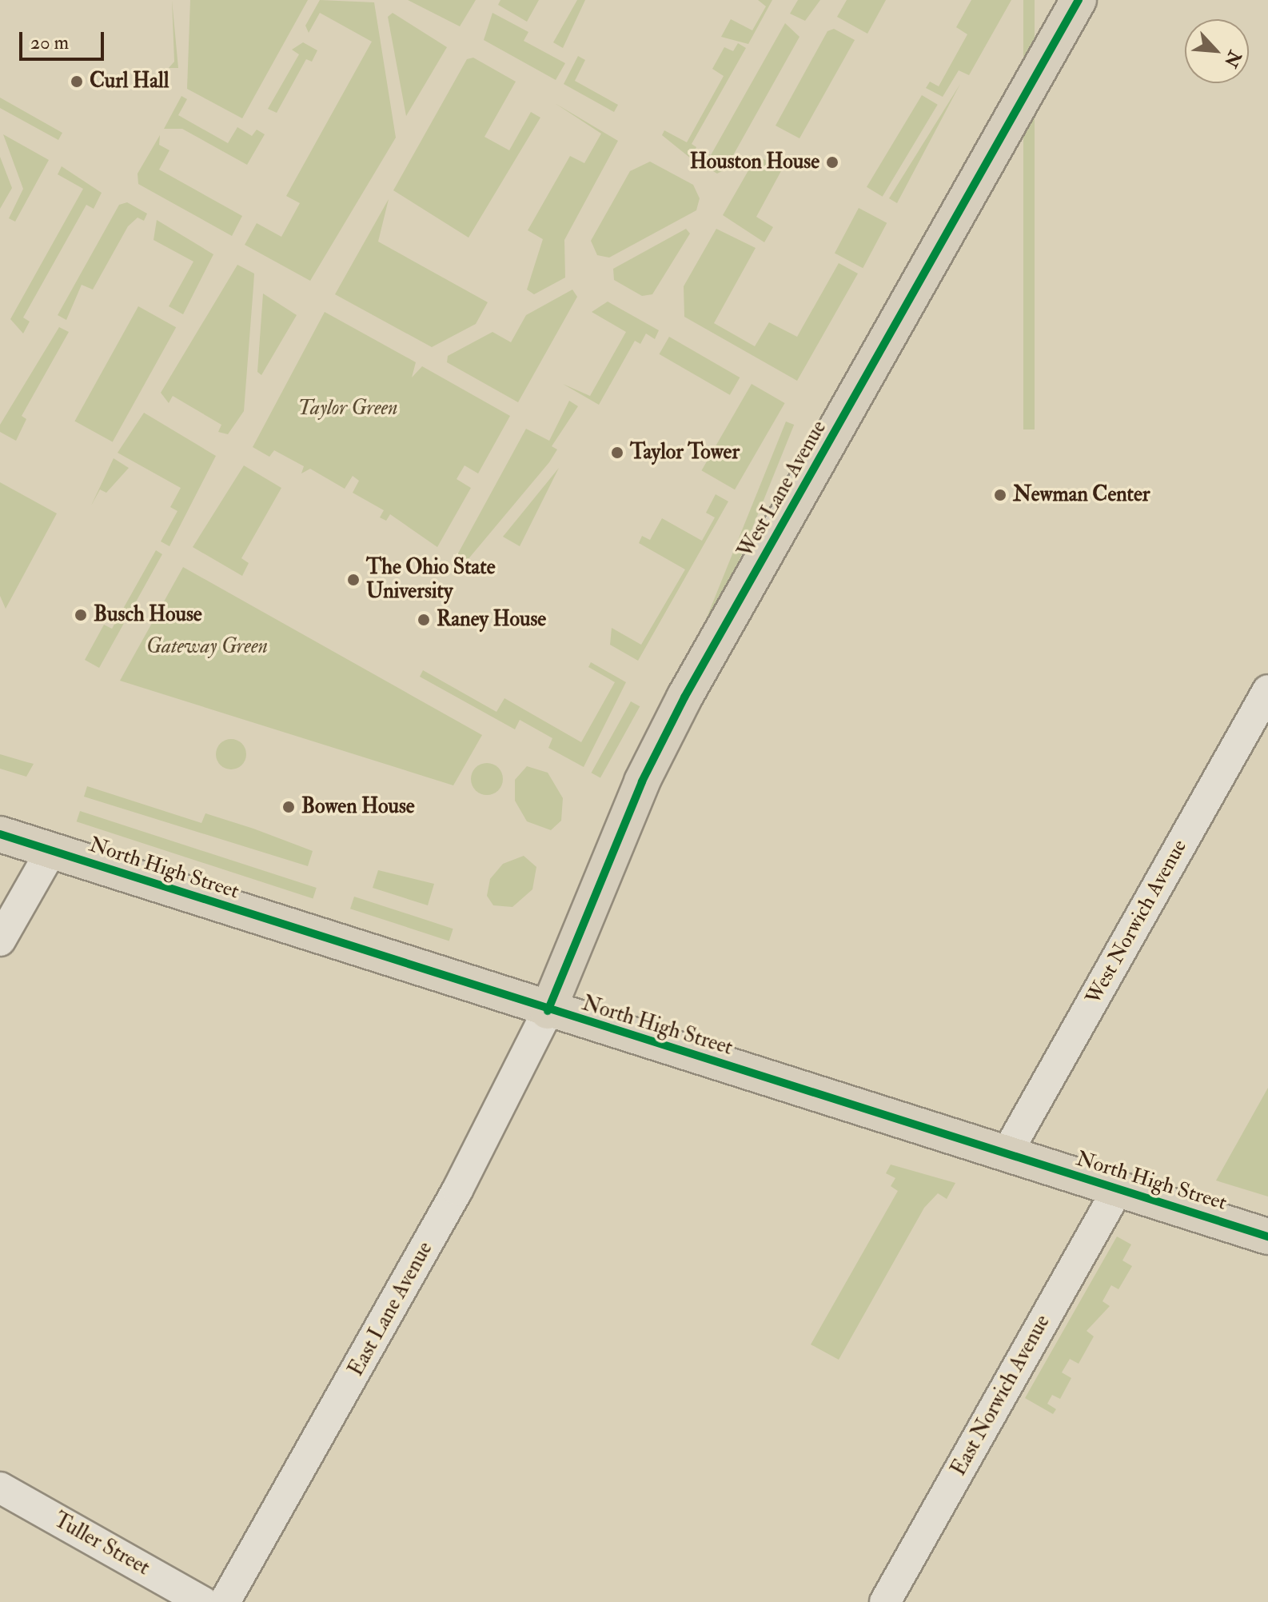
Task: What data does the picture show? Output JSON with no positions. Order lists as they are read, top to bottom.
{
  "streets": {
    "main road": ["West Lane Avenue", "North High Street"],
    "street": [
      "West Norwich Avenue",
      "East Lane Avenue",
      "East Norwich Avenue",
      "Tuller Street"
    ]
  },
  "crossings": [
    ["West Lane Avenue", "North High Street"],
    ["West Lane Avenue", "East Lane Avenue"],
    ["North High Street", "West Norwich Avenue"],
    ["North High Street", "East Lane Avenue"],
    ["North High Street", "East Norwich Avenue"]
  ],
  "parks": ["Taylor Green", "Gateway Green"],
  "places": [
    "Curl Hall",
    "Houston House",
    "Taylor Tower",
    "Newman Center",
    "The Ohio State University",
    "Busch House",
    "Raney House",
    "Bowen House"
  ],
  "scale_bar": "20 m",
  "north": "bottom right"
}
